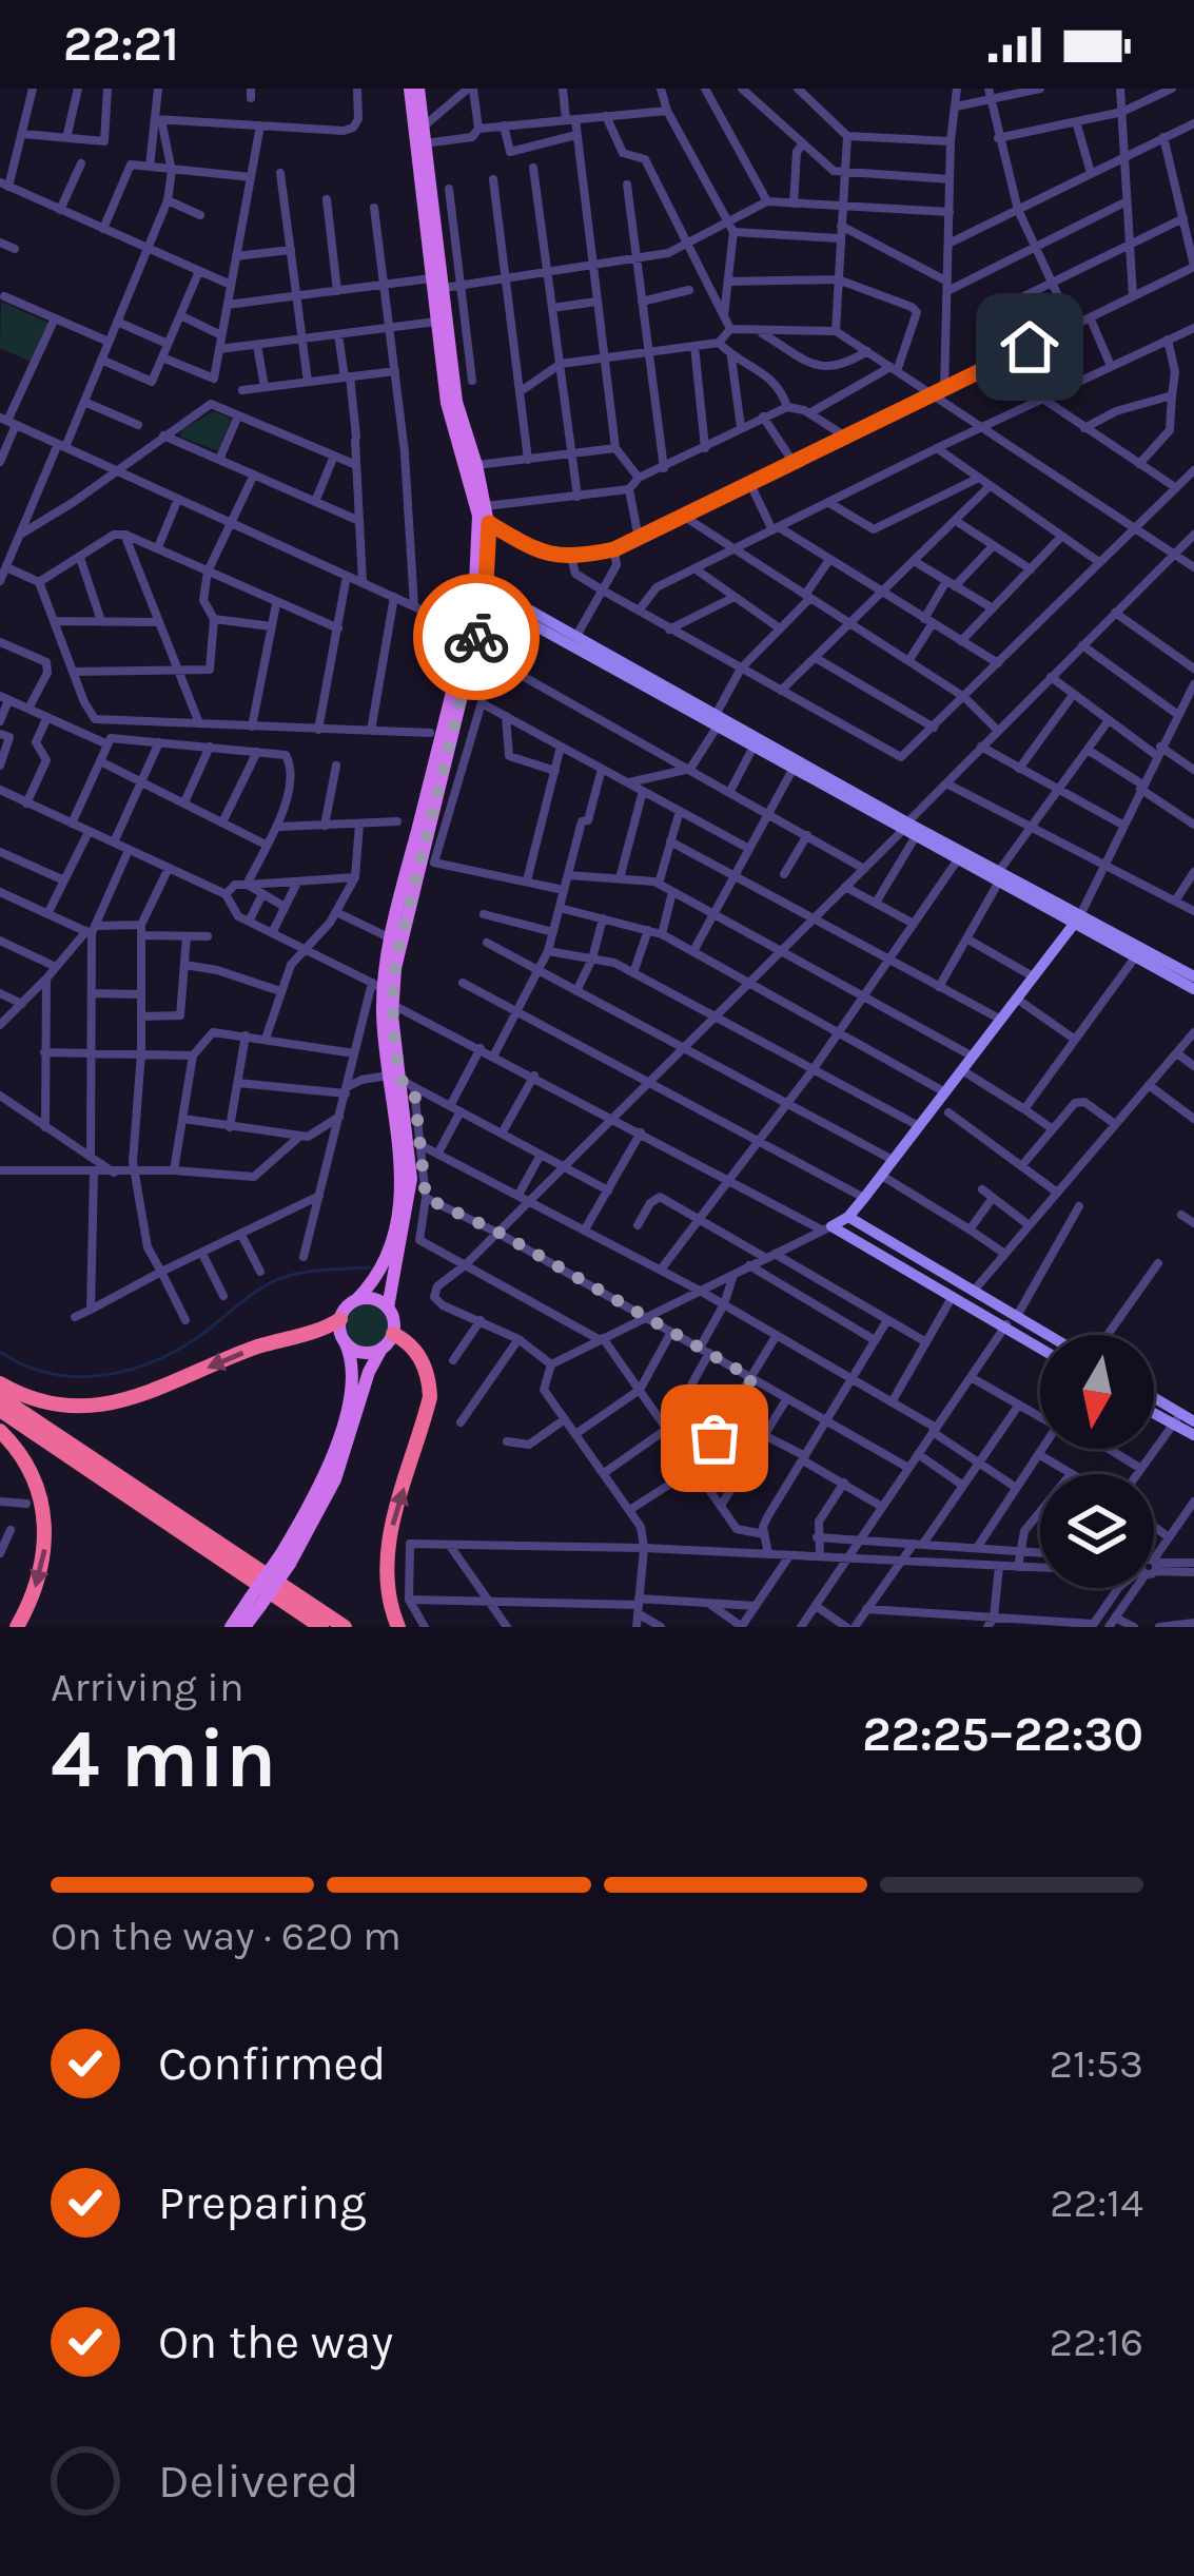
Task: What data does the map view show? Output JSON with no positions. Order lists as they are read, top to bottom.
{
  "north": "bottom",
  "page": {
    "status": "22:21",
    "heading": ["4 min", "Arriving in", "22:25–22:30"],
    "bar": "On the way · 620 m",
    "list": [
      ["Confirmed", "21:53"],
      ["Preparing", "22:14"],
      ["On the way", "22:16"],
      "Delivered"
    ]
  }
}
